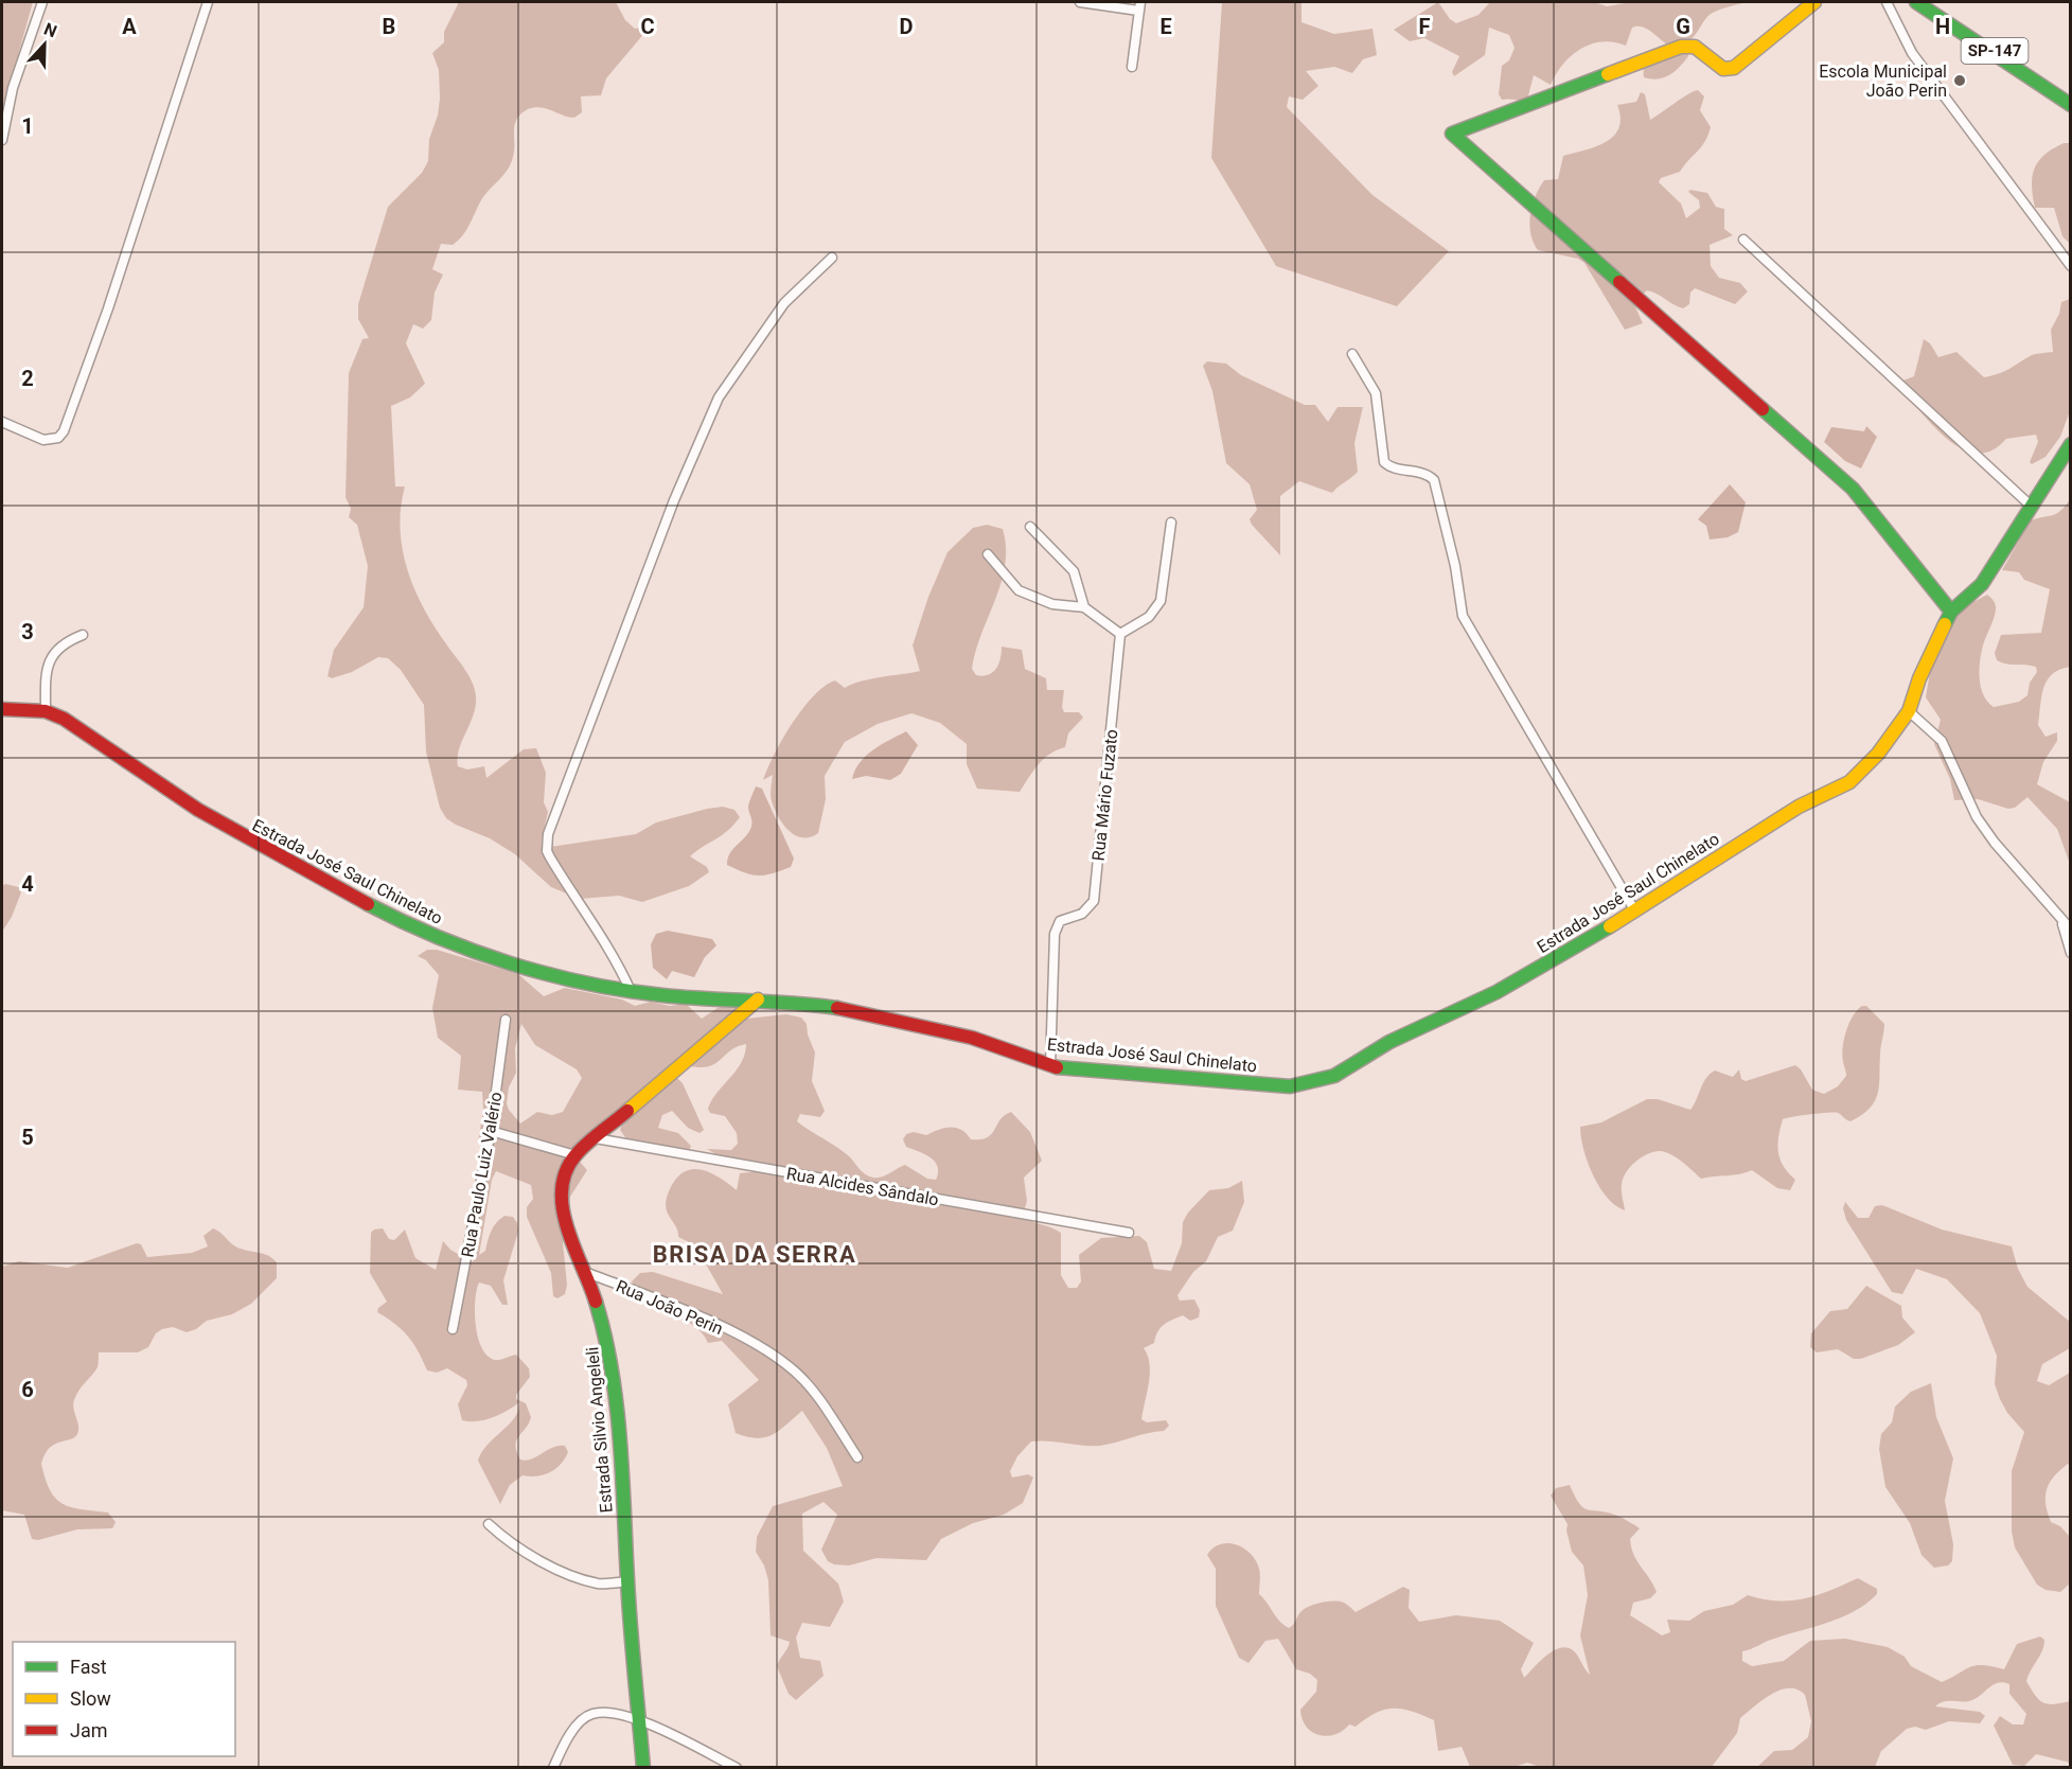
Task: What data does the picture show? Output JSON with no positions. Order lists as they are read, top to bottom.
{
  "streets": {
    "street": [
      "SP-147",
      "Rua Mário Fuzato",
      "Estrada José Saul Chinelato",
      "Rua Paulo Luiz Valério",
      "Rua Alcides Sândalo",
      "Rua João Perin",
      "Estrada Silvio Angeleli"
    ]
  },
  "crossings": [
    ["Rua Mário Fuzato", "Estrada José Saul Chinelato"],
    ["Estrada José Saul Chinelato", "Estrada Silvio Angeleli"],
    ["Rua Alcides Sândalo", "Estrada Silvio Angeleli"],
    ["Rua João Perin", "Estrada Silvio Angeleli"]
  ],
  "districts": ["BRISA DA SERRA"],
  "places": ["Escola Municipal João Perin"],
  "legend": ["Fast", "Slow", "Jam"],
  "north": "top",
  "grid": {
    "columns": [
      "A",
      "B",
      "C",
      "D",
      "E",
      "F",
      "G",
      "H"
    ],
    "rows": [
      "1",
      "2",
      "3",
      "4",
      "5",
      "6"
    ]
  }
}
